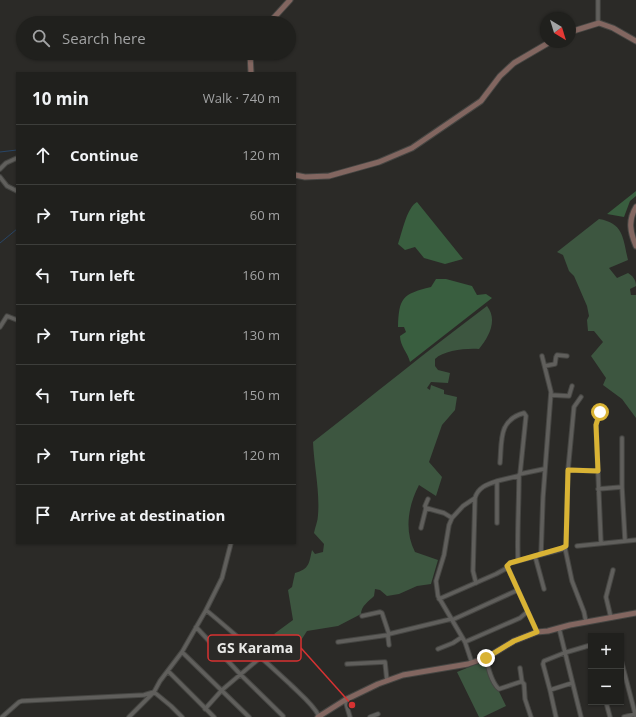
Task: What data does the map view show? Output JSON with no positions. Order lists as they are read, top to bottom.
{
  "places": ["GS Karama"],
  "north": "bottom right",
  "page": {
    "search": "Search here",
    "heading": ["10 min", "Walk · 740 m"],
    "list": [
      ["Continue", "120 m"],
      ["Turn right", "60 m"],
      ["Turn left", "160 m"],
      ["Turn right", "130 m"],
      ["Turn left", "150 m"],
      ["Turn right", "120 m"],
      "Arrive at destination"
    ],
    "map_buttons": ["+", "−"]
  }
}
